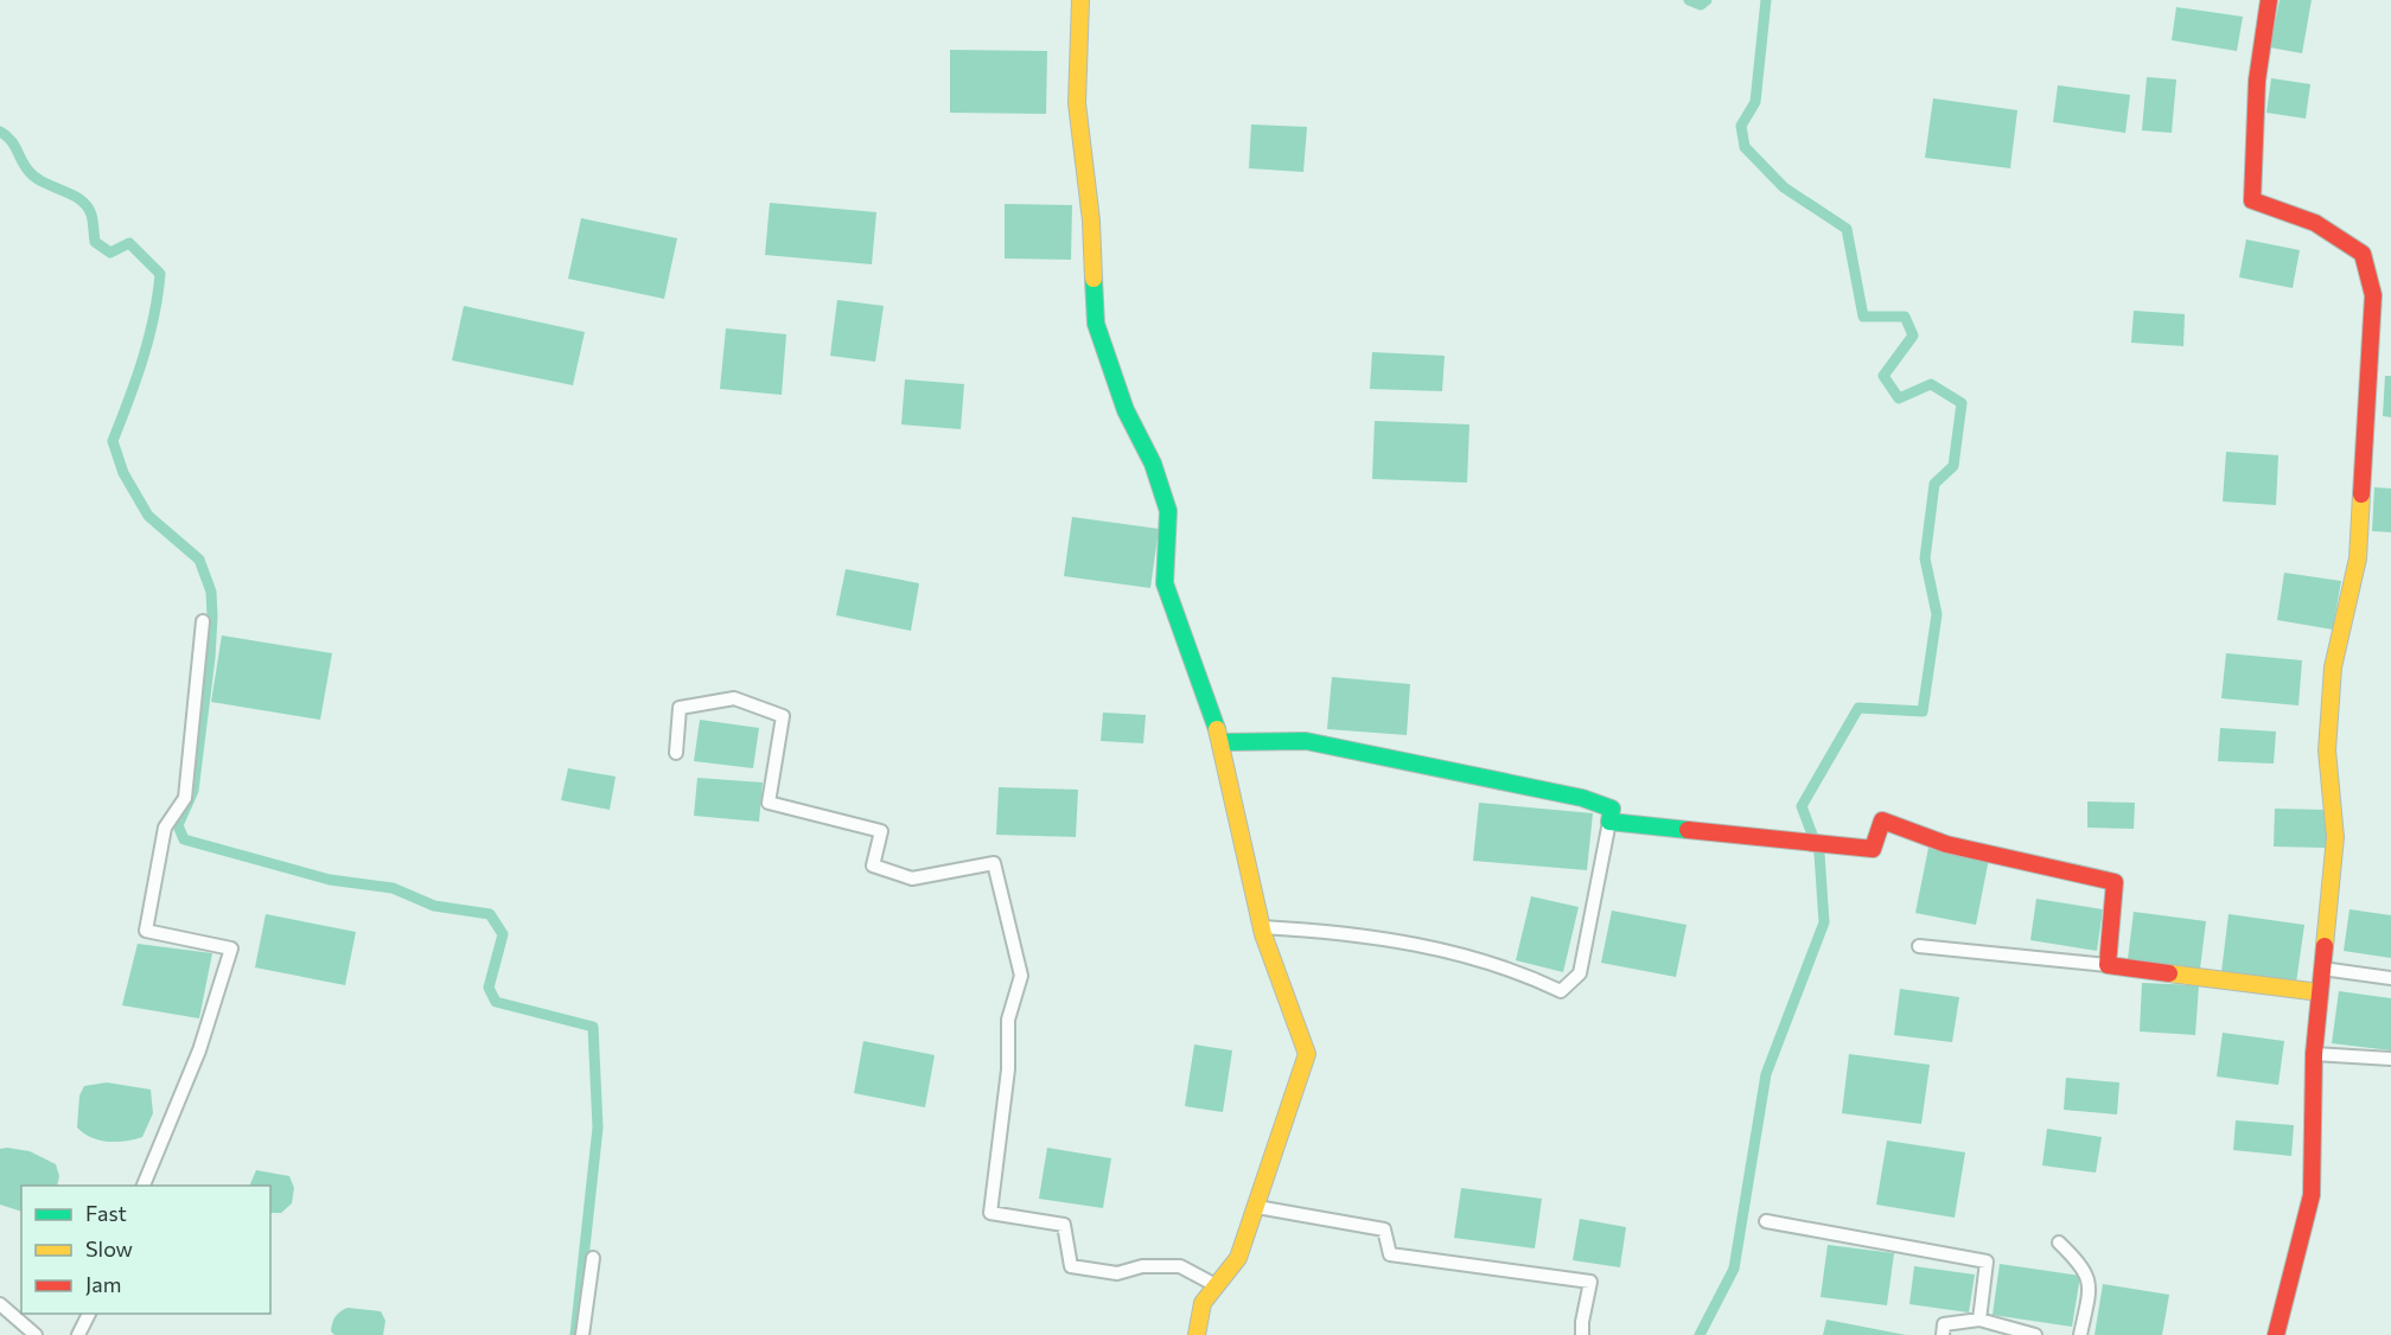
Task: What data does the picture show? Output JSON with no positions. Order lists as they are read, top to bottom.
{
  "legend": ["Fast", "Slow", "Jam"]
}
